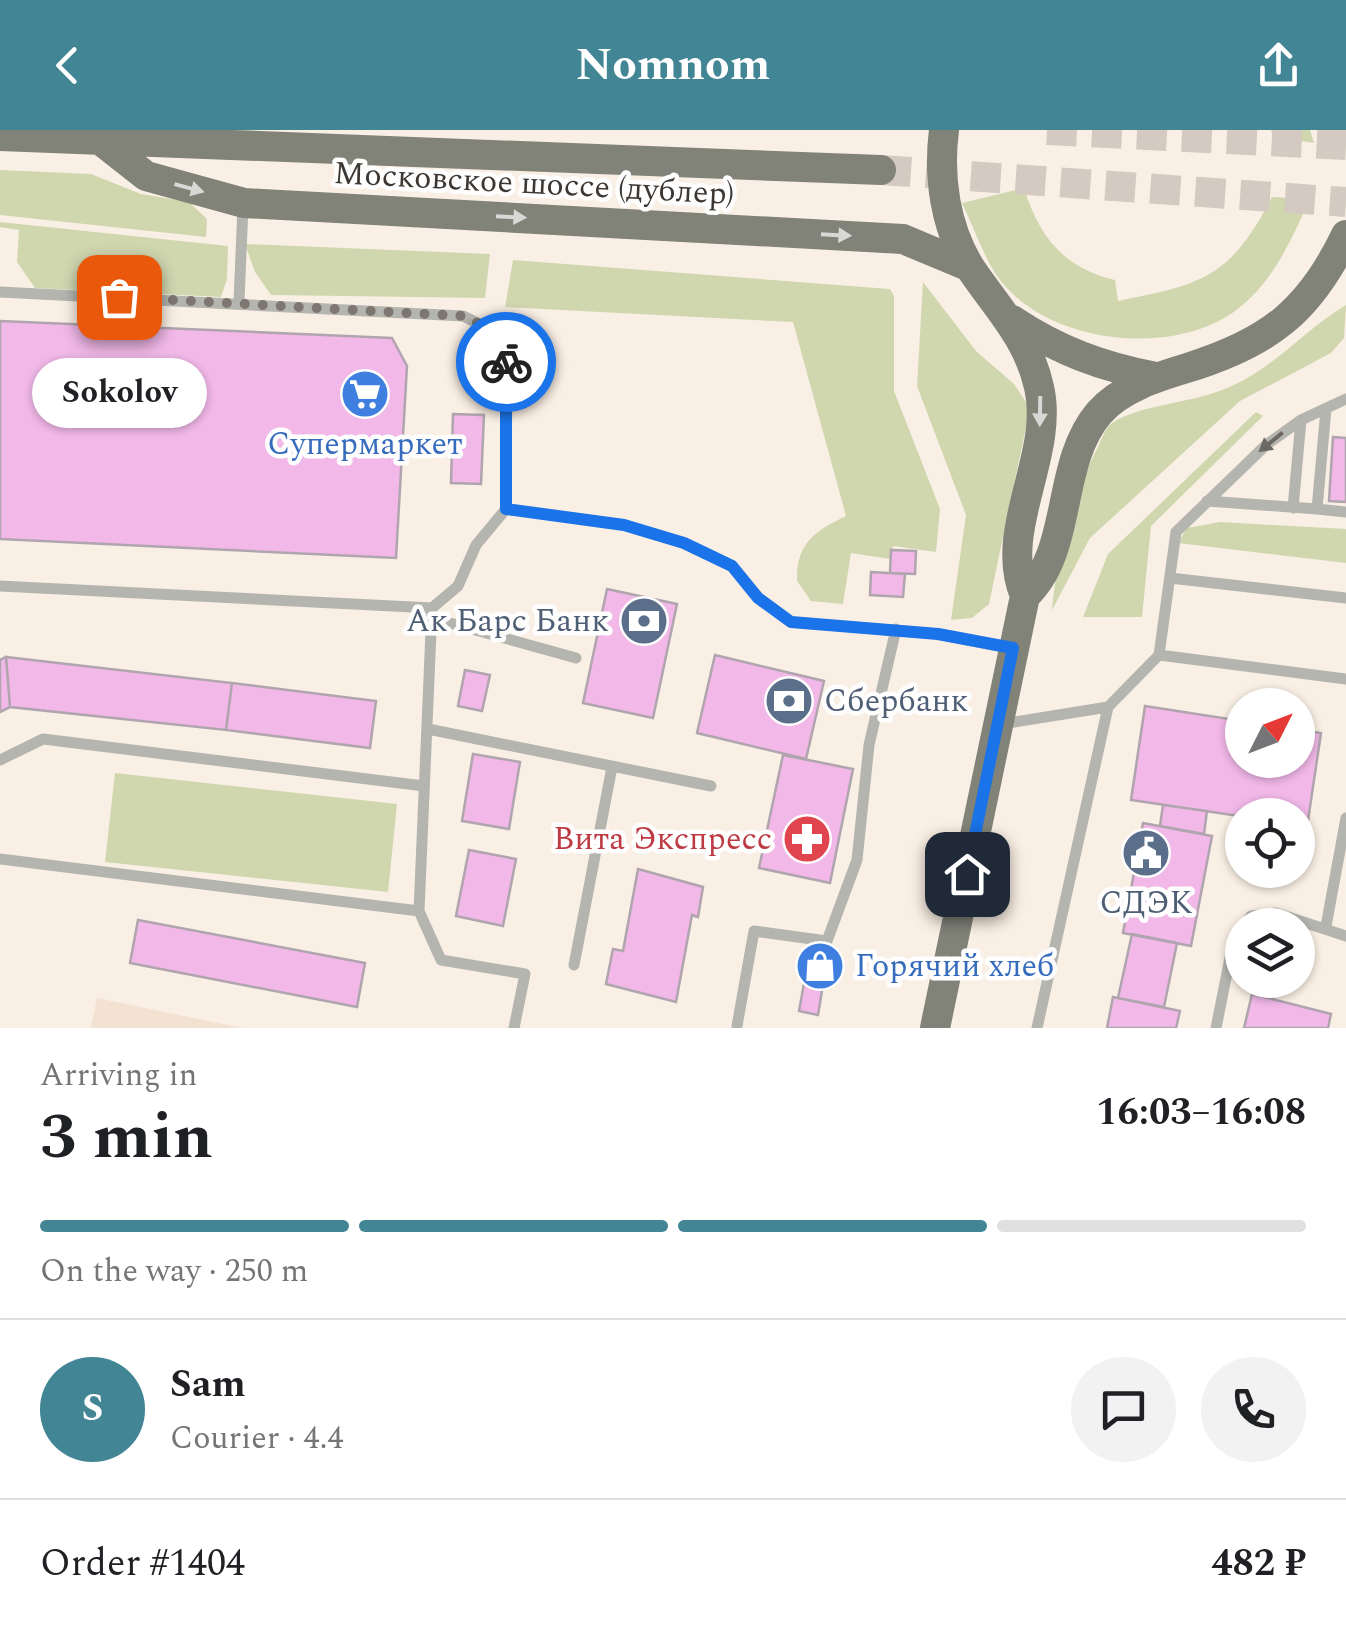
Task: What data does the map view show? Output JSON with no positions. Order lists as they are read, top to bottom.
{
  "streets": {
    "main road": ["Московское шоссе (дублер)"]
  },
  "places": {
    "other": ["Sokolov"],
    "supermarket": ["Супермаркет"],
    "bank": ["Ак Барс Банк", "Сбербанк"],
    "pharmacy": ["Вита Экспресс"],
    "public building": ["СДЭК"],
    "shop": ["Горячий хлеб"]
  },
  "north": "top right",
  "page": {
    "header": "Nomnom",
    "bubble": "Sokolov",
    "heading": ["3 min", "Arriving in", "16:03–16:08"],
    "panel": [
      "Sam",
      "Courier · 4.4",
      "Order #1404",
      "482 ₽"
    ],
    "bar": "On the way · 250 m",
    "round": "S"
  }
}
